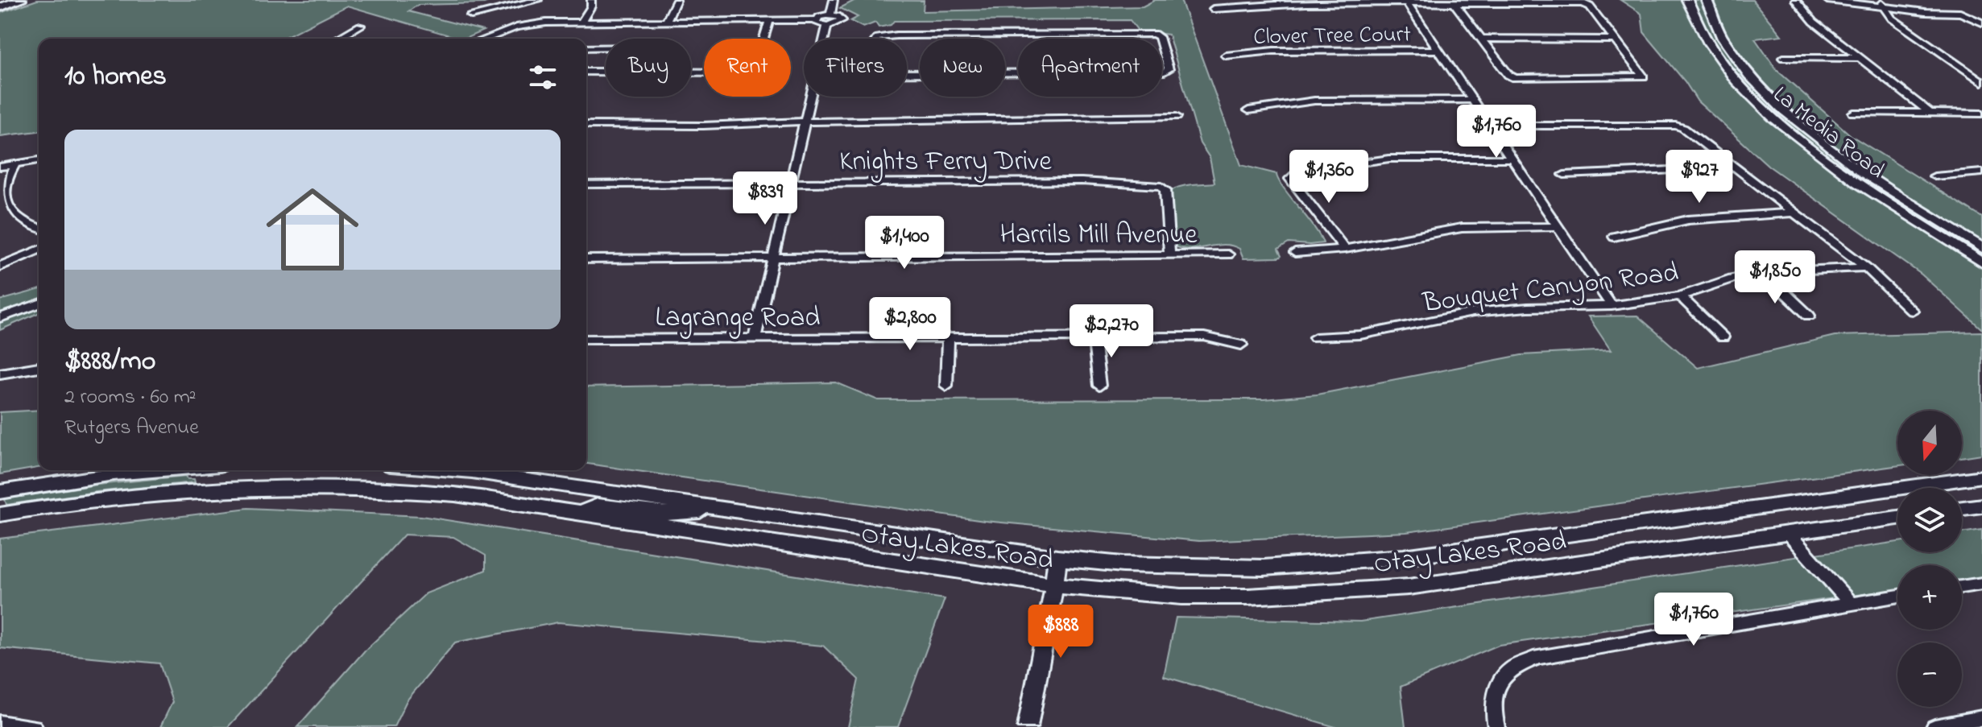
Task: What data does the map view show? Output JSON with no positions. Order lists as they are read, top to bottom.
{
  "streets": {
    "main road": ["La Media Road", "Otay Lakes Road"],
    "street": [
      "Clover Tree Court",
      "Knights Ferry Drive",
      "Harrils Mill Avenue",
      "Bouquet Canyon Road",
      "Lagrange Road"
    ]
  },
  "crossings": [
    ["Knights Ferry Drive", "Harrils Mill Avenue"]
  ],
  "north": "bottom",
  "page": {
    "chip": [
      "Buy",
      "Rent",
      "Filters",
      "New",
      "Apartment"
    ],
    "heading": "10 homes",
    "price": [
      "$1,760",
      "$1,360",
      "$927",
      "$839",
      "$1,400",
      "$1,850",
      "$2,800",
      "$2,270",
      "$1,760",
      "$888"
    ],
    "list": [
      {
        "name": "$888/mo",
        "note": "2 rooms · 60 m² · Rutgers Avenue"
      }
    ],
    "map_buttons": ["+", "−"]
  }
}
